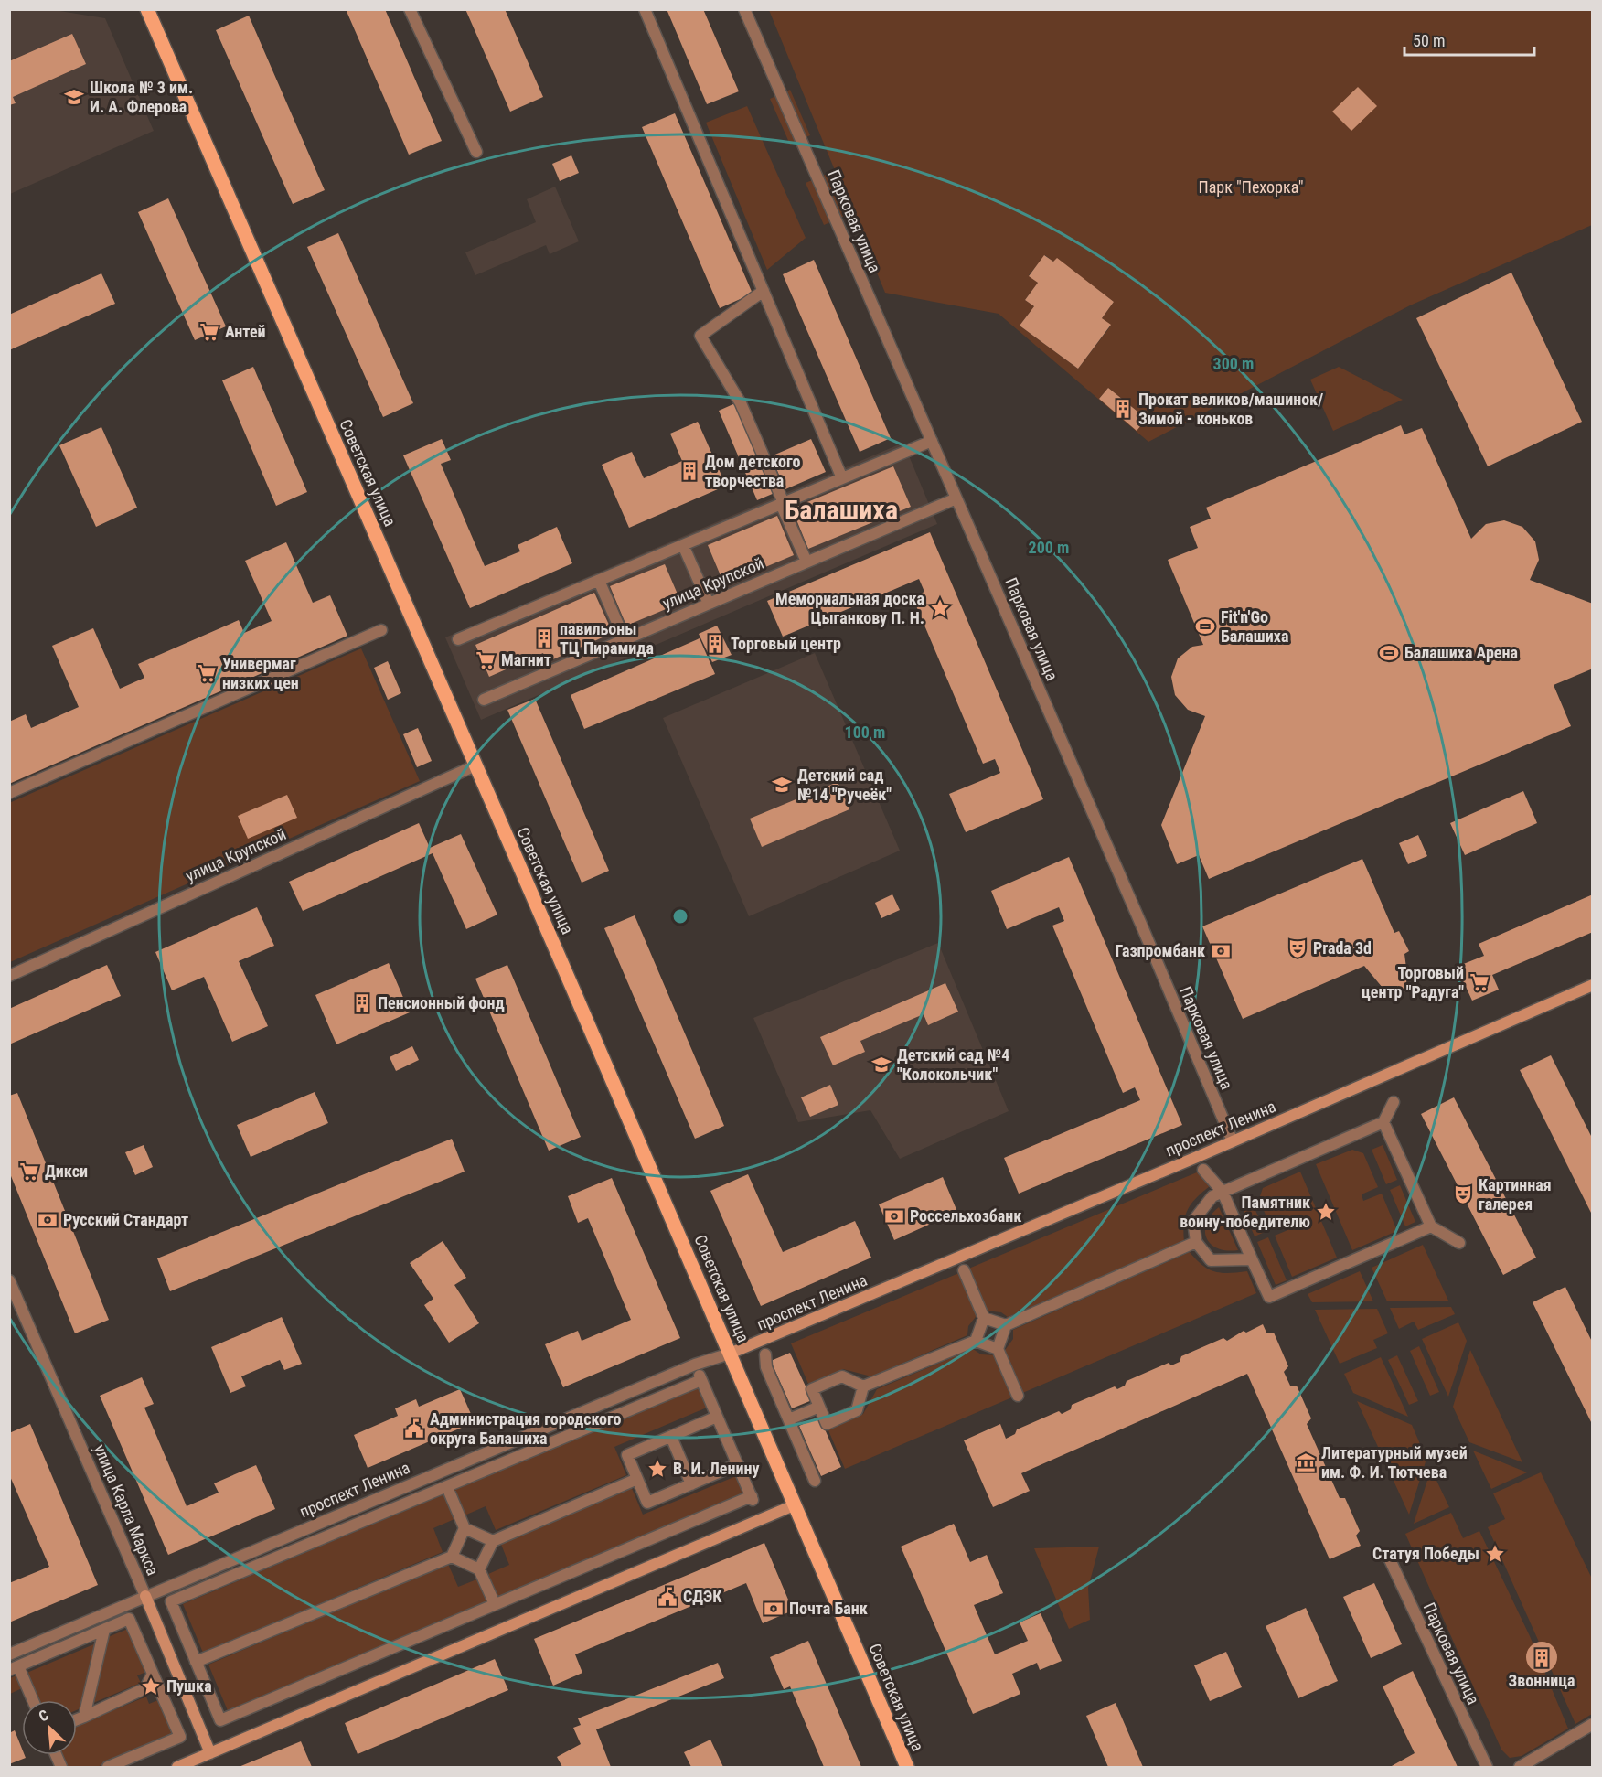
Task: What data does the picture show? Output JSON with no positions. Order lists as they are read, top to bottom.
{
  "streets": {
    "main road": ["Советская улица", "проспект Ленина", "улица Карла Маркса"],
    "street": ["Парковая улица", "улица Крупской"]
  },
  "crossings": [
    ["Парковая улица", "улица Крупской"],
    ["Парковая улица", "проспект Ленина"],
    ["Советская улица", "улица Крупской"],
    ["Советская улица", "проспект Ленина"],
    ["проспект Ленина", "улица Карла Маркса"]
  ],
  "districts": ["Балашиха"],
  "parks": ["Парк \"Пехорка\""],
  "places": {
    "school or university": ["Школа № 3 им. И. А. Флерова", "Детский сад №14 \"Ручеёк\"", "Детский сад №4 \"Колокольчик\""],
    "supermarket": [
      "Антей",
      "Магнит",
      "Универмаг низких цен",
      "Торговый центр \"Радуга\"",
      "Дикси"
    ],
    "building": [
      "Прокат великов/машинок/ Зимой - коньков",
      "Дом детского творчества",
      "павильоны ТЦ Пирамида",
      "Торговый центр",
      "Пенсионный фонд",
      "Звонница"
    ],
    "place": [
      "Мемориальная доска Цыганкову П. Н.",
      "Памятник воину-победителю",
      "В. И. Ленину",
      "Статуя Победы",
      "Пушка"
    ],
    "sports": ["Fit'n'Go Балашиха", "Балашиха Арена"],
    "theatre": ["Prada 3d", "Картинная галерея"],
    "bank": [
      "Газпромбанк",
      "Россельхозбанк",
      "Русский Стандарт",
      "Почта Банк"
    ],
    "public building": ["Администрация городского округа Балашиха", "СДЭК"],
    "museum": ["Литературный музей им. Ф. И. Тютчева"]
  },
  "scale_bar": "50 m",
  "north": "top left",
  "rings": ["300 m", "200 m", "100 m"]
}
